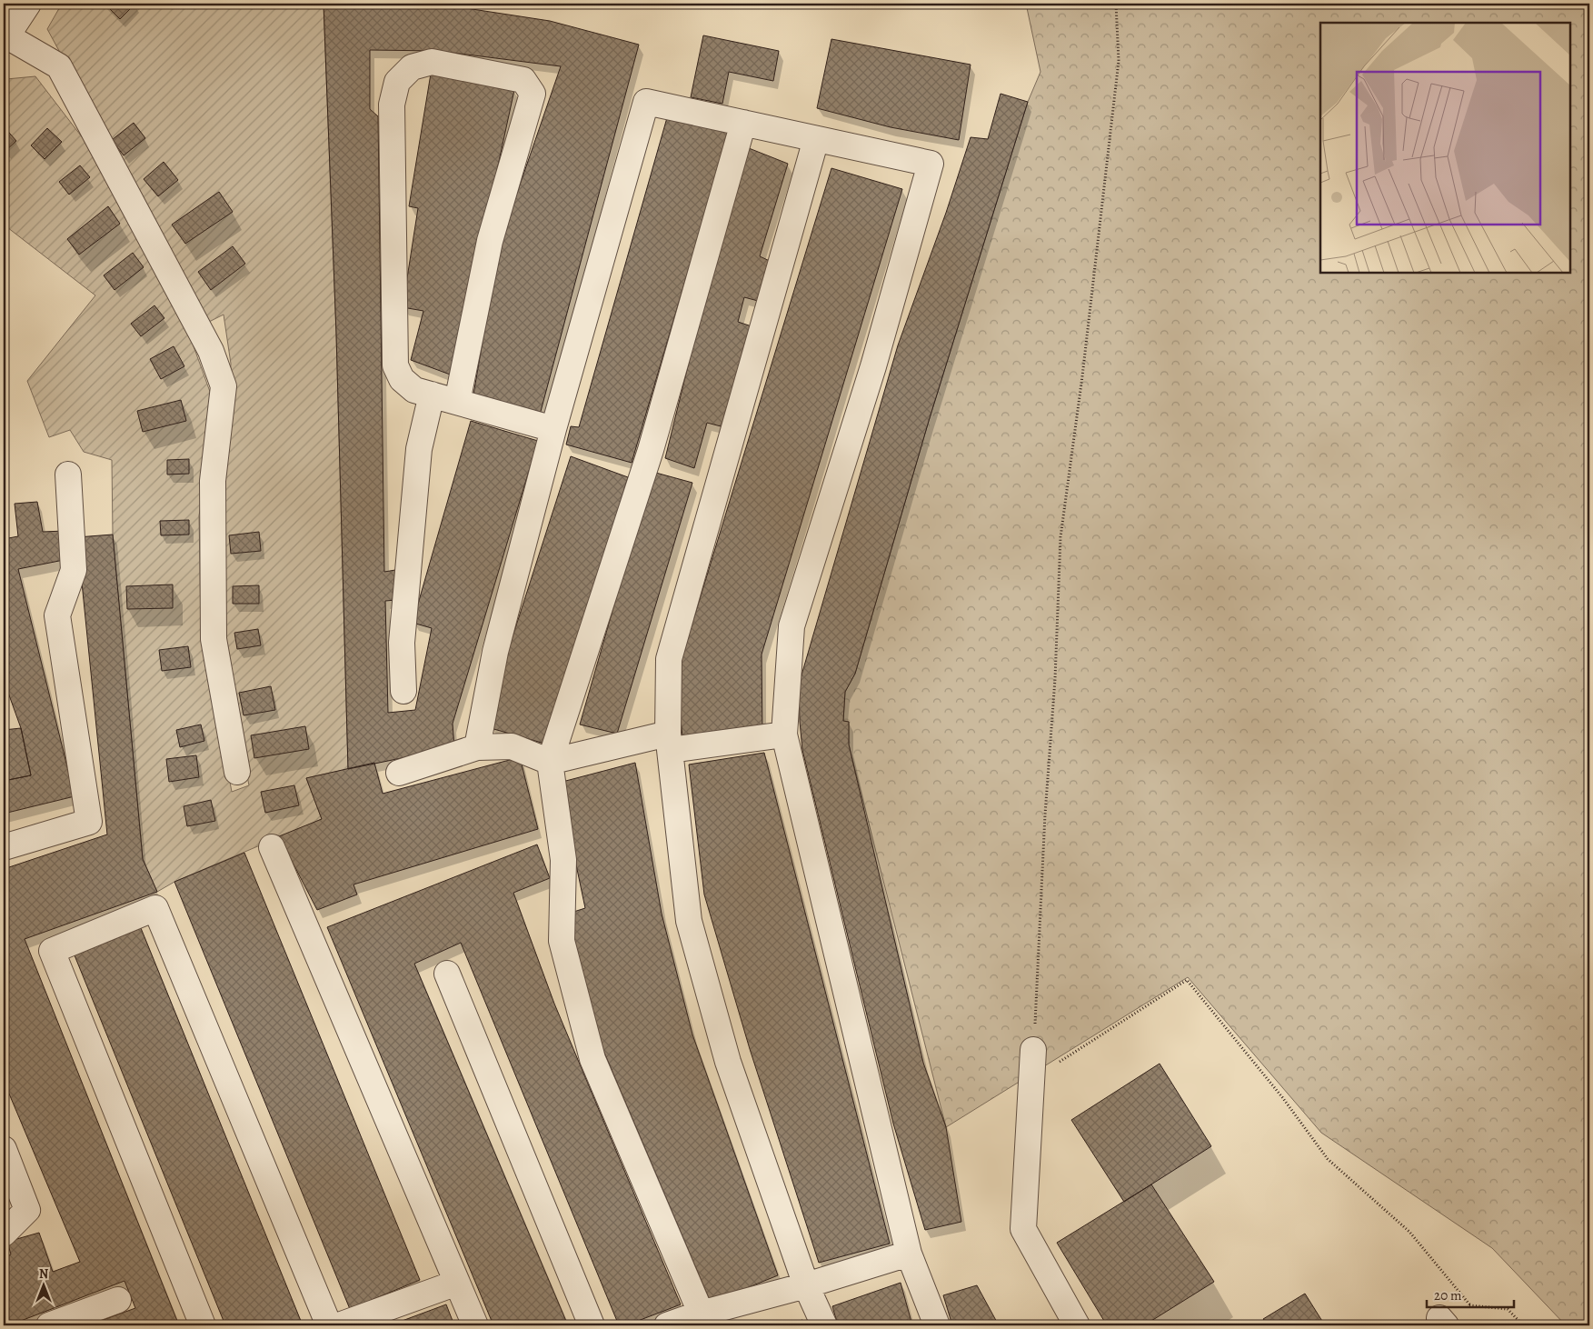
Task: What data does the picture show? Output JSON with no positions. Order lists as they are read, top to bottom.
{
  "scale_bar": "20 m",
  "north": "top"
}
